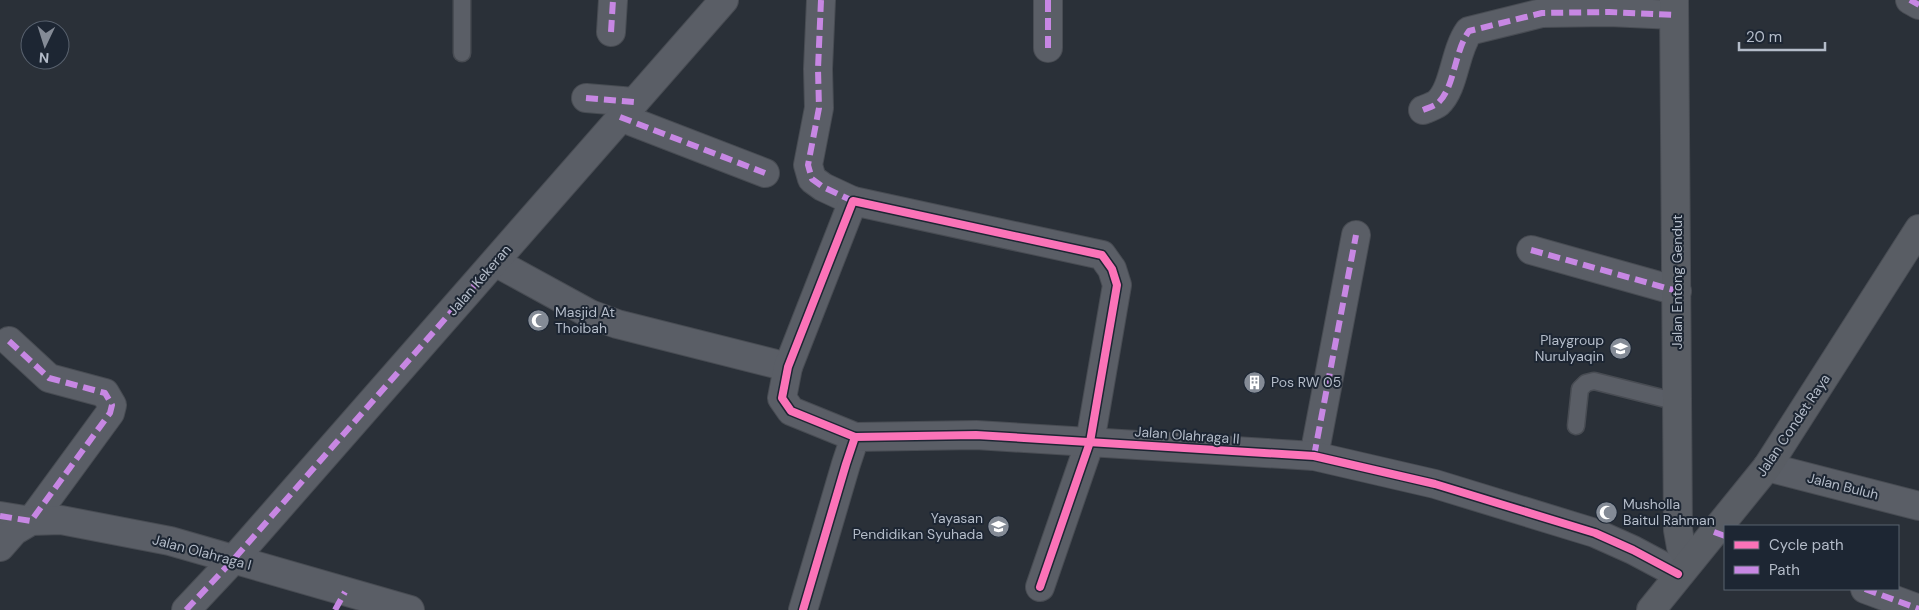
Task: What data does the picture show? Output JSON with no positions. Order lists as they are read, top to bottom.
{
  "streets": {
    "street": [
      "Jalan Kekeran",
      "Jalan Entong Gendut",
      "Jalan Condet Raya",
      "Jalan Olahraga II",
      "Jalan Buluh",
      "Jalan Olahraga I"
    ]
  },
  "crossings": [
    ["Jalan Kekeran", "Jalan Olahraga I"],
    ["Jalan Entong Gendut", "Jalan Condet Raya"],
    ["Jalan Entong Gendut", "Jalan Olahraga II"],
    ["Jalan Condet Raya", "Jalan Olahraga II"],
    ["Jalan Condet Raya", "Jalan Buluh"]
  ],
  "places": {
    "mosque": ["Masjid At Thoibah", "Musholla Baitul Rahman"],
    "school or university": ["Playgroup Nurulyaqin", "Yayasan Pendidikan Syuhada"],
    "building": ["Pos RW 05"]
  },
  "legend": ["Cycle path", "Path"],
  "scale_bar": "20 m",
  "north": "bottom"
}
